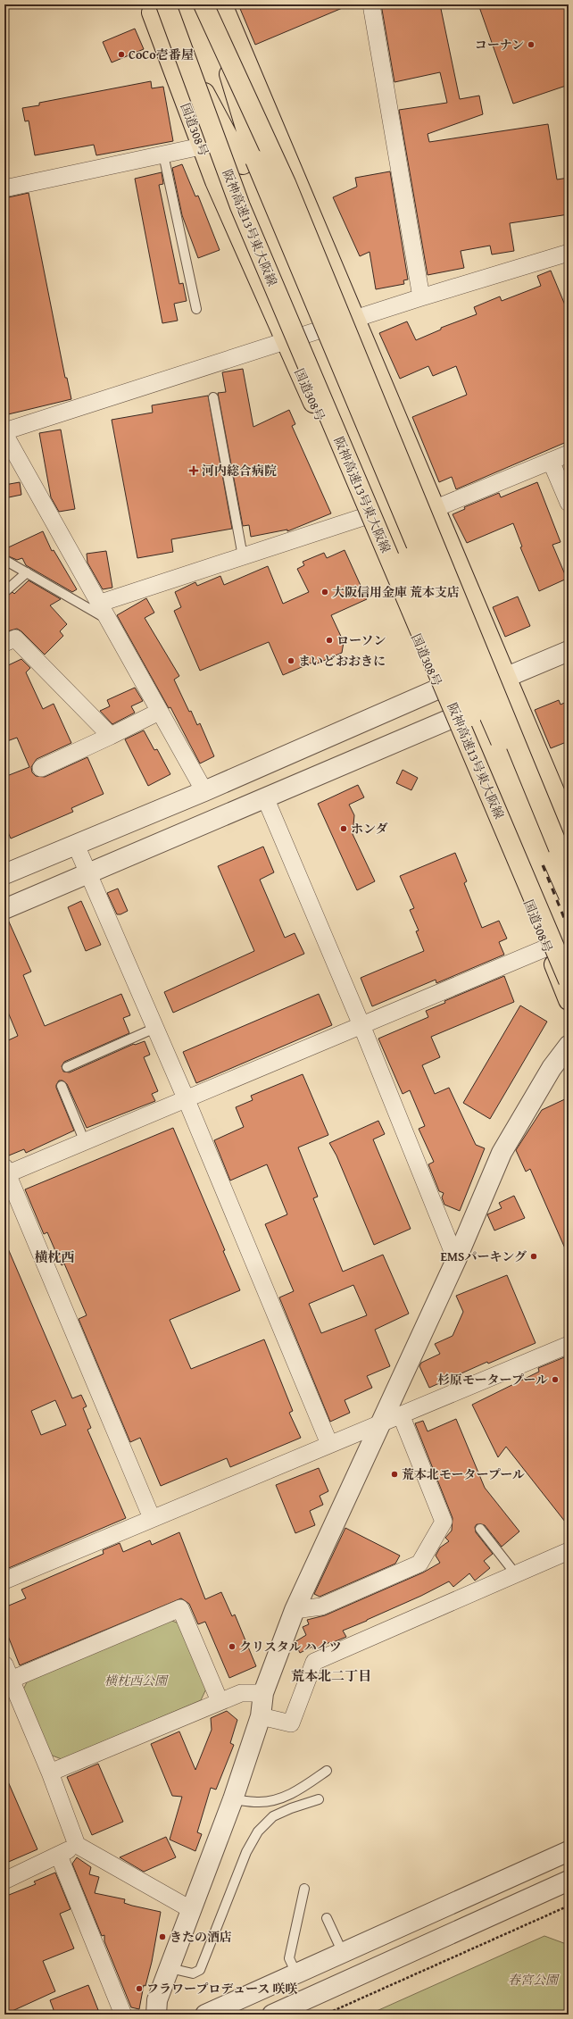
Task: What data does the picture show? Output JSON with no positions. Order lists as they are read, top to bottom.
{
  "streets": {
    "highway": ["国道308号", "阪神高速13号東大阪線"]
  },
  "districts": ["横枕西", "荒本北二丁目"],
  "parks": ["横枕西公園", "春宮公園"],
  "places": {
    "other": [
      "コーナン",
      "CoCo壱番屋",
      "大阪信用金庫 荒本支店",
      "ローソン",
      "まいどおおきに",
      "ホンダ",
      "EMSパーキング",
      "杉原モータープール",
      "荒本北モータープール",
      "クリスタル ハイツ",
      "きたの酒店",
      "フラワープロデュース 咲咲"
    ],
    "health": ["河内総合病院"]
  }
}
